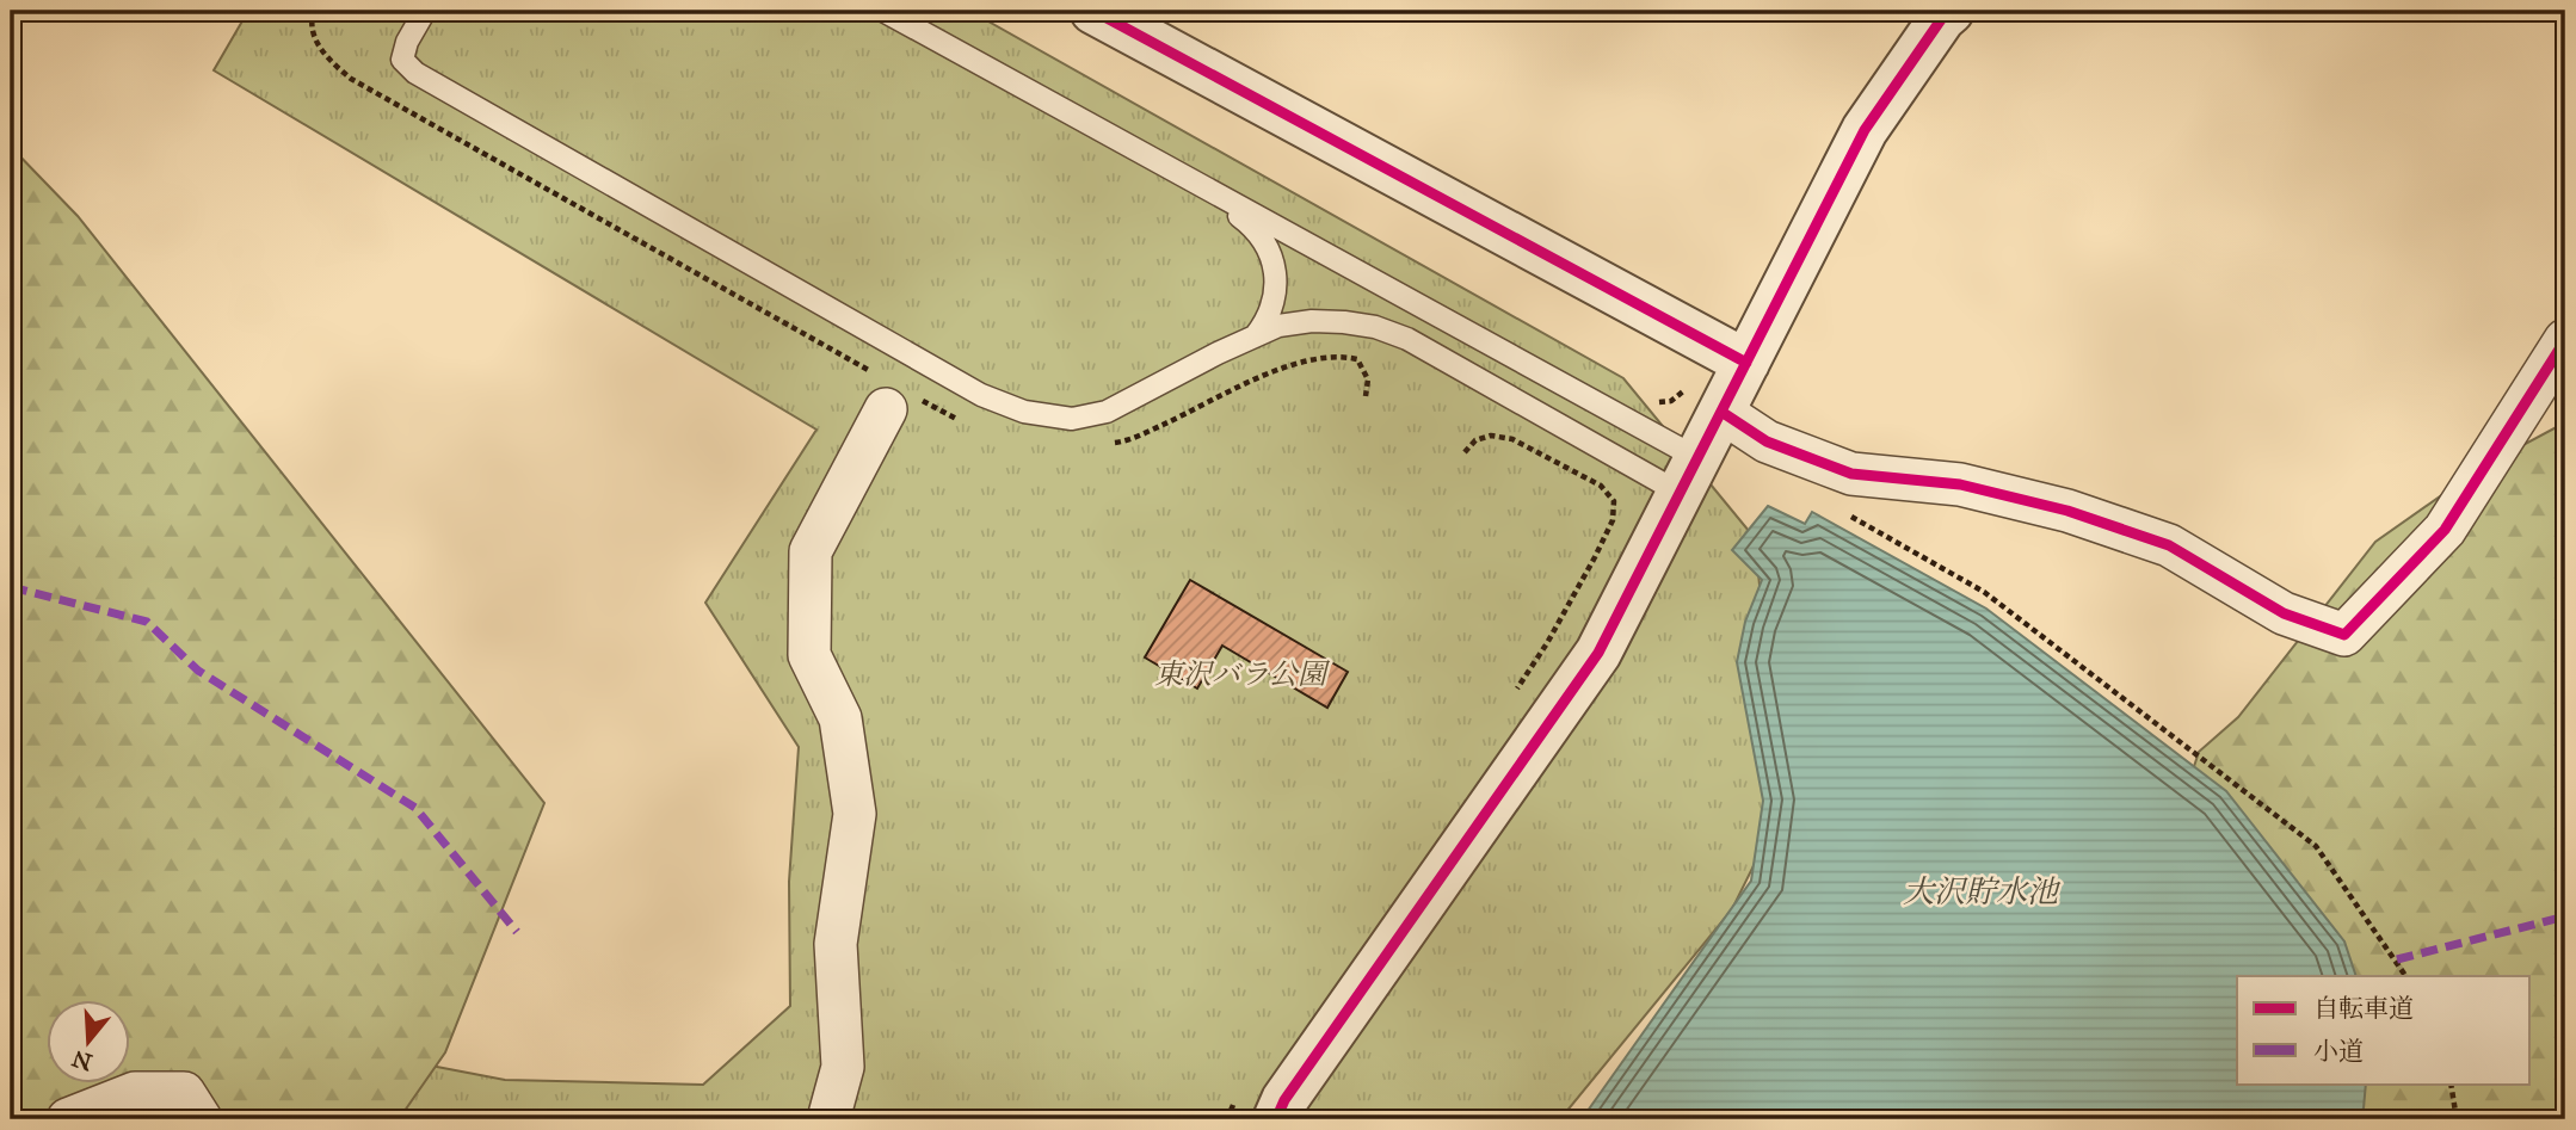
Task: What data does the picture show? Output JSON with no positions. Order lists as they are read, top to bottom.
{
  "water": ["大沢貯水池"],
  "parks": ["東沢バラ公園"],
  "legend": ["自転車道", "小道"],
  "north": "bottom"
}
